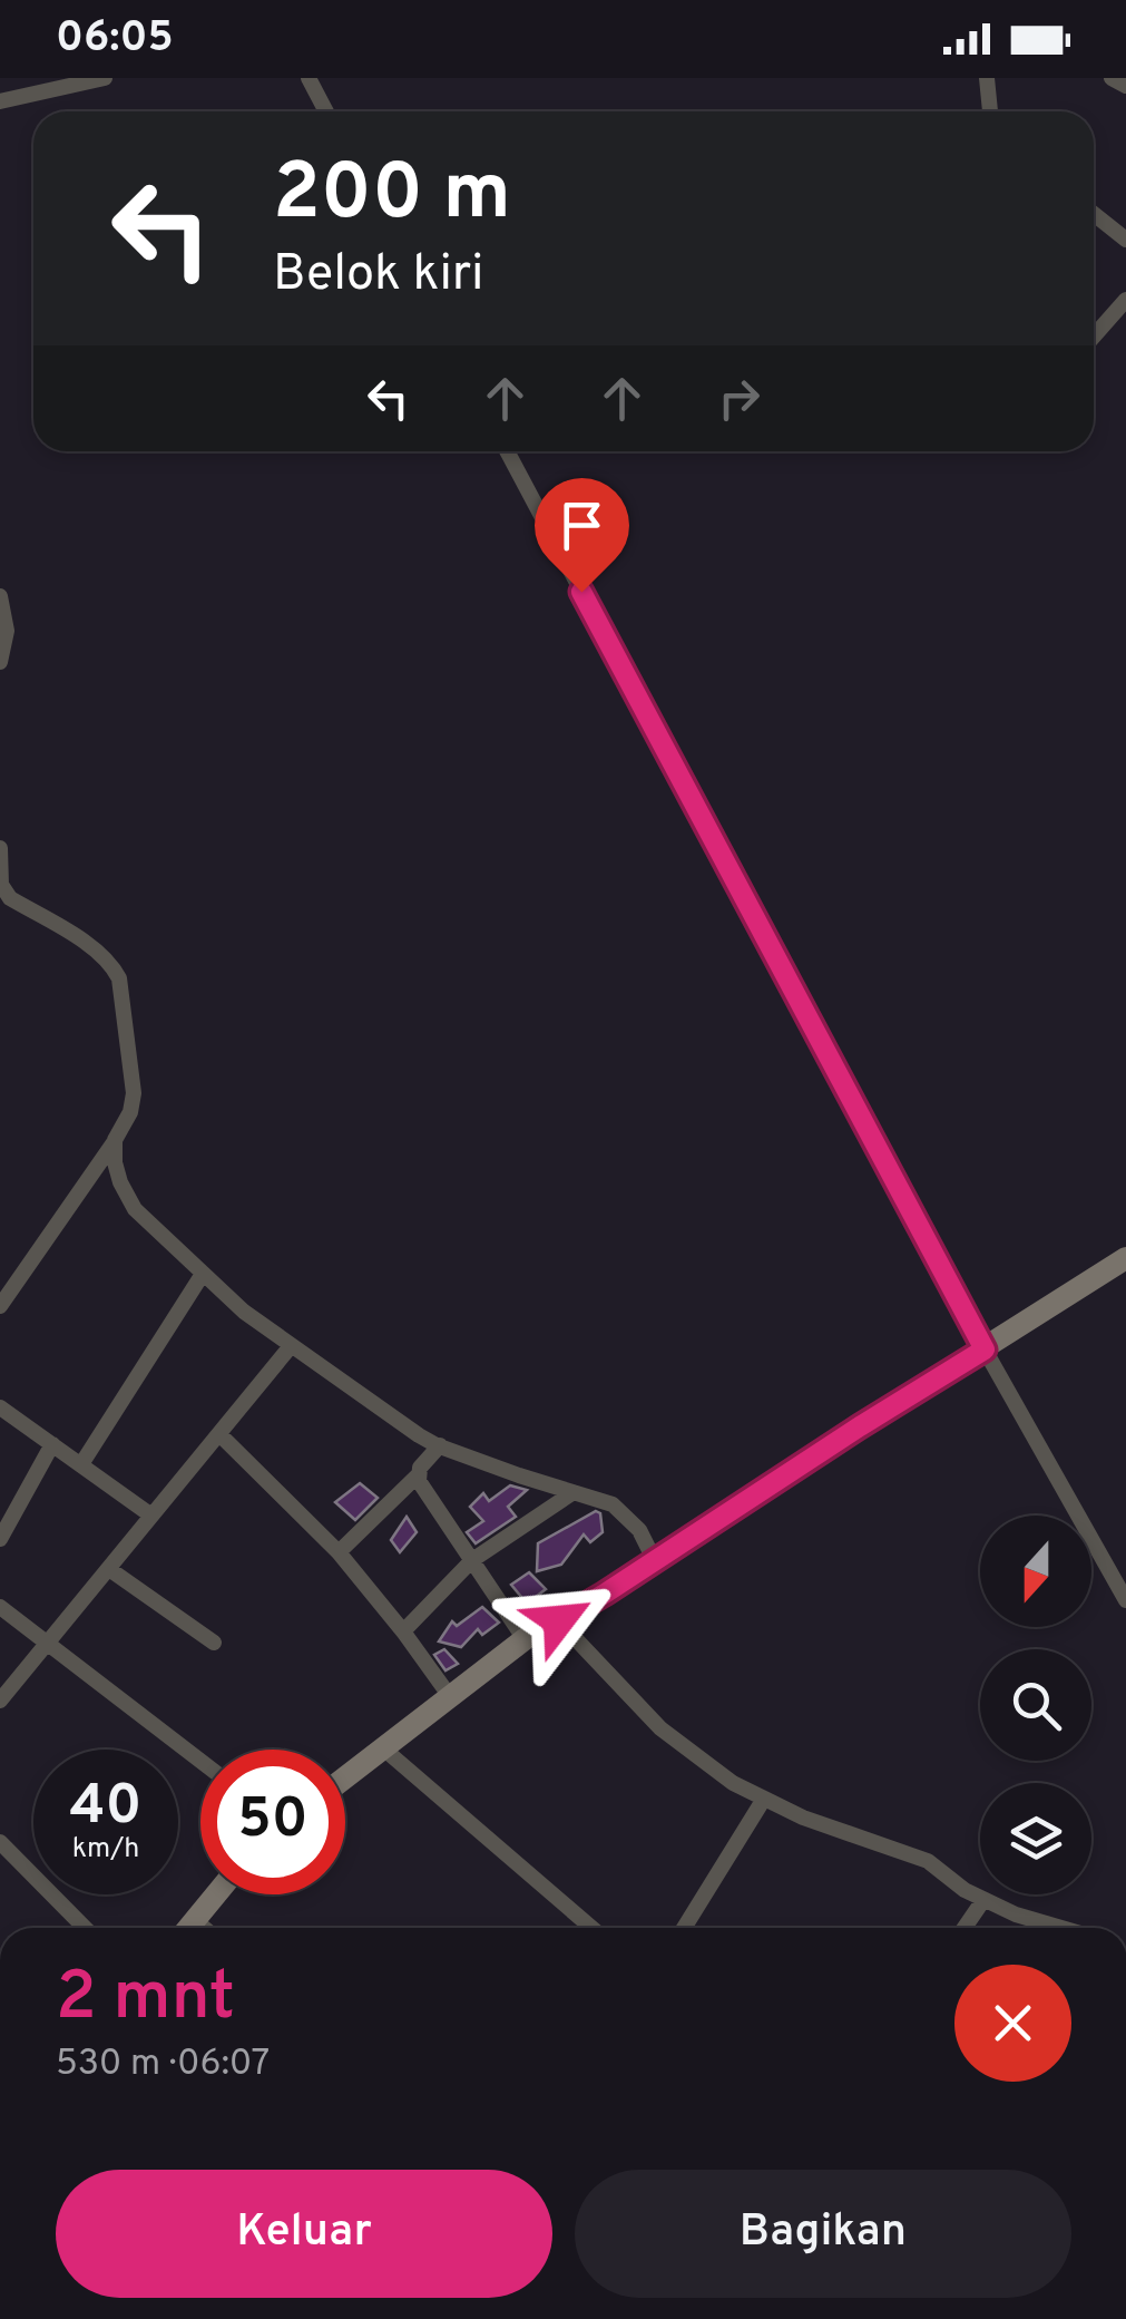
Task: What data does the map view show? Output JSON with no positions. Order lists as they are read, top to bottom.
{
  "north": "bottom",
  "page": {
    "status": "06:05",
    "turn": ["200 m", "Belok kiri"],
    "speed": "40 km/h",
    "limit": "50",
    "heading": ["2 mnt", "530 m · 06:07"],
    "buttons": ["Keluar", "Bagikan"]
  }
}
